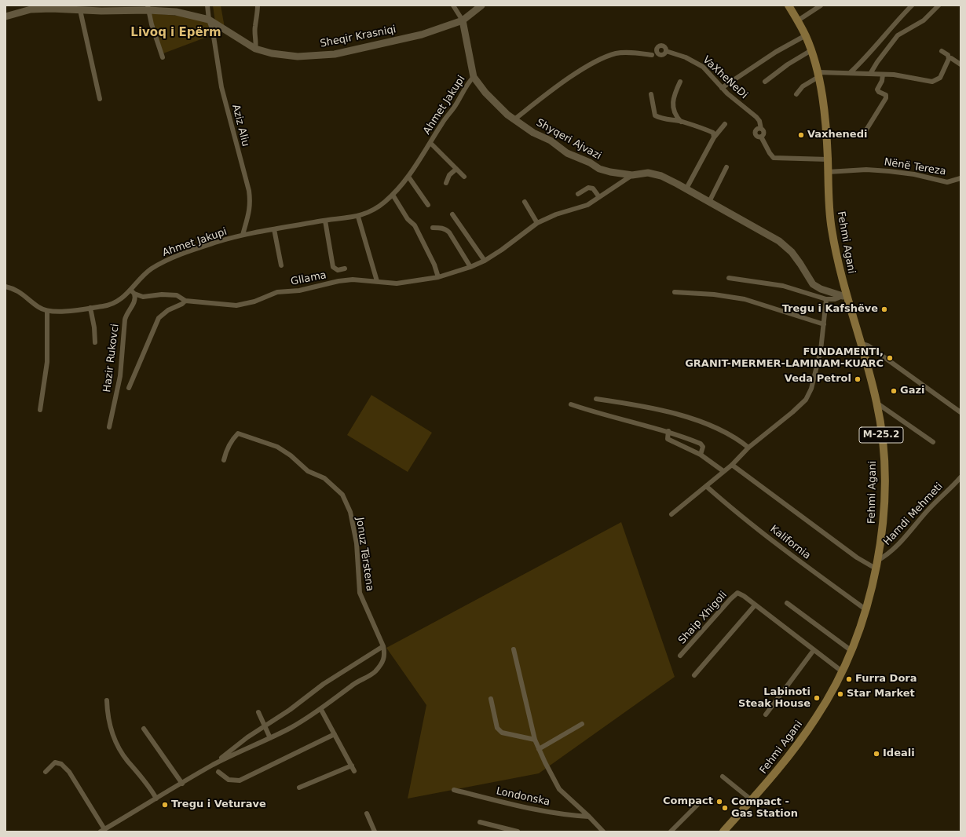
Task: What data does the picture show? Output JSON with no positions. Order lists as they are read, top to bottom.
{
  "streets": {
    "main road": ["Fehmi Agani", "M-25.2"],
    "street": [
      "Sheqir Krasniqi",
      "VaXheNeDi",
      "Ahmet Jakupi",
      "Aziz Aliu",
      "Shyqeri Ajvazi",
      "Nënë Tereza",
      "Gllama",
      "Hazir Rukovci",
      "Hamdi Mehmeti",
      "Kalifornia",
      "Jonuz Tërstena",
      "Shaip Xhigoli",
      "Londonska"
    ]
  },
  "crossings": [
    ["Sheqir Krasniqi", "Aziz Aliu"],
    ["Sheqir Krasniqi", "Shyqeri Ajvazi"],
    ["VaXheNeDi", "Fehmi Agani"],
    ["Ahmet Jakupi", "Aziz Aliu"],
    ["Ahmet Jakupi", "Shyqeri Ajvazi"],
    ["Shyqeri Ajvazi", "Fehmi Agani"],
    ["Shyqeri Ajvazi", "Gllama"],
    ["Nënë Tereza", "Fehmi Agani"],
    ["Fehmi Agani", "Hamdi Mehmeti"],
    ["Fehmi Agani", "Kalifornia"],
    ["Fehmi Agani", "Shaip Xhigoli"],
    ["Gllama", "Hazir Rukovci"]
  ],
  "districts": ["Livoq i Epërm"],
  "places": [
    "Vaxhenedi",
    "Tregu i Kafshëve",
    "FUNDAMENTI, GRANIT-MERMER-LAMINAM-KUARC",
    "Veda Petrol",
    "Gazi",
    "Furra Dora",
    "Star Market",
    "Labinoti Steak House",
    "Ideali",
    "Compact",
    "Tregu i Veturave",
    "Compact - Gas Station"
  ]
}
